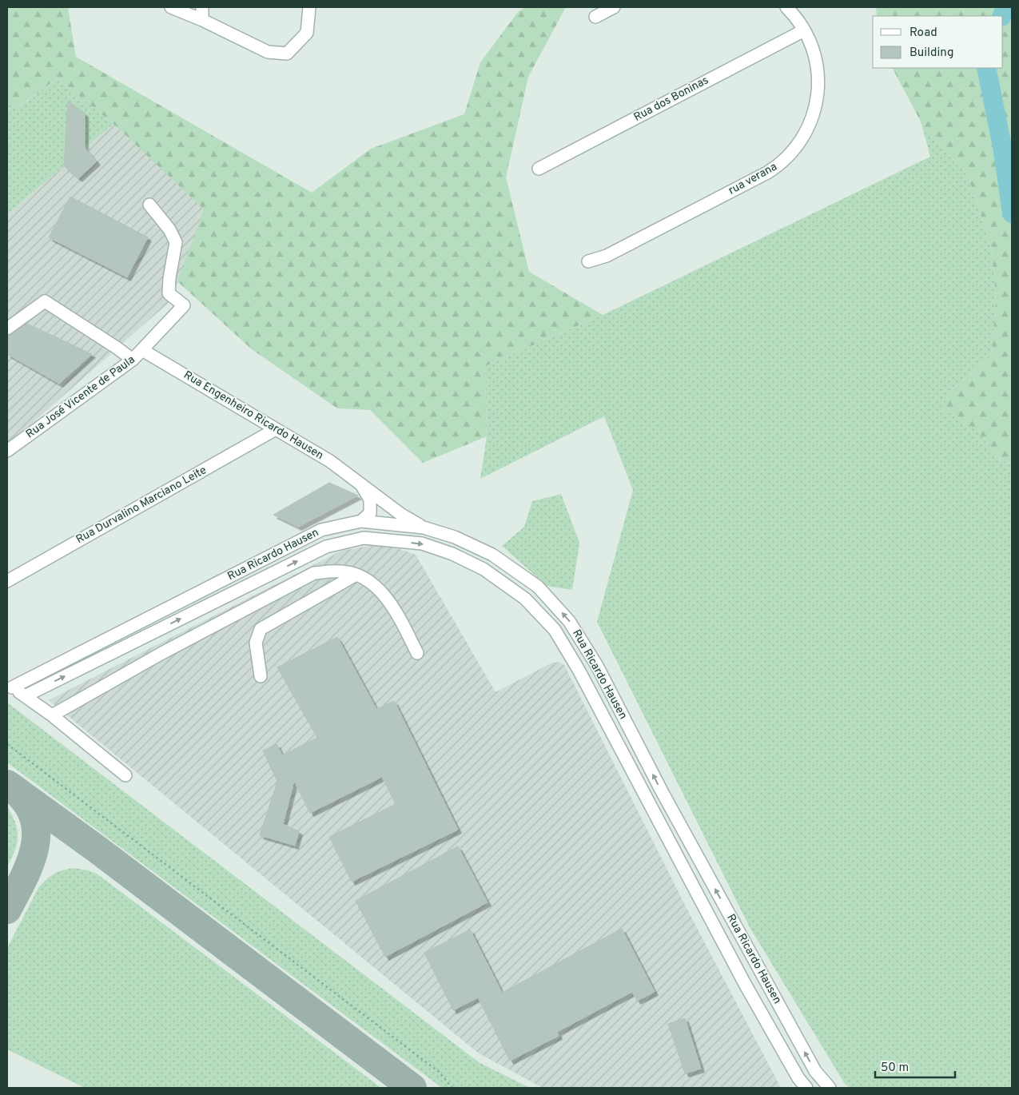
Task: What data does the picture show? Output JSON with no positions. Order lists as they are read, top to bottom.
{
  "streets": {
    "street": [
      "Rua dos Boninas",
      "rua verana",
      "Rua José Vicente de Paula",
      "Rua Engenheiro Ricardo Hausen",
      "Rua Durvalino Marciano Leite",
      "Rua Ricardo Hausen"
    ]
  },
  "crossings": [
    ["Rua dos Boninas", "rua verana"],
    ["Rua José Vicente de Paula", "Rua Engenheiro Ricardo Hausen"],
    ["Rua Engenheiro Ricardo Hausen", "Rua Durvalino Marciano Leite"],
    ["Rua Engenheiro Ricardo Hausen", "Rua Ricardo Hausen"]
  ],
  "legend": ["Road", "Building"],
  "scale_bar": "50 m"
}
